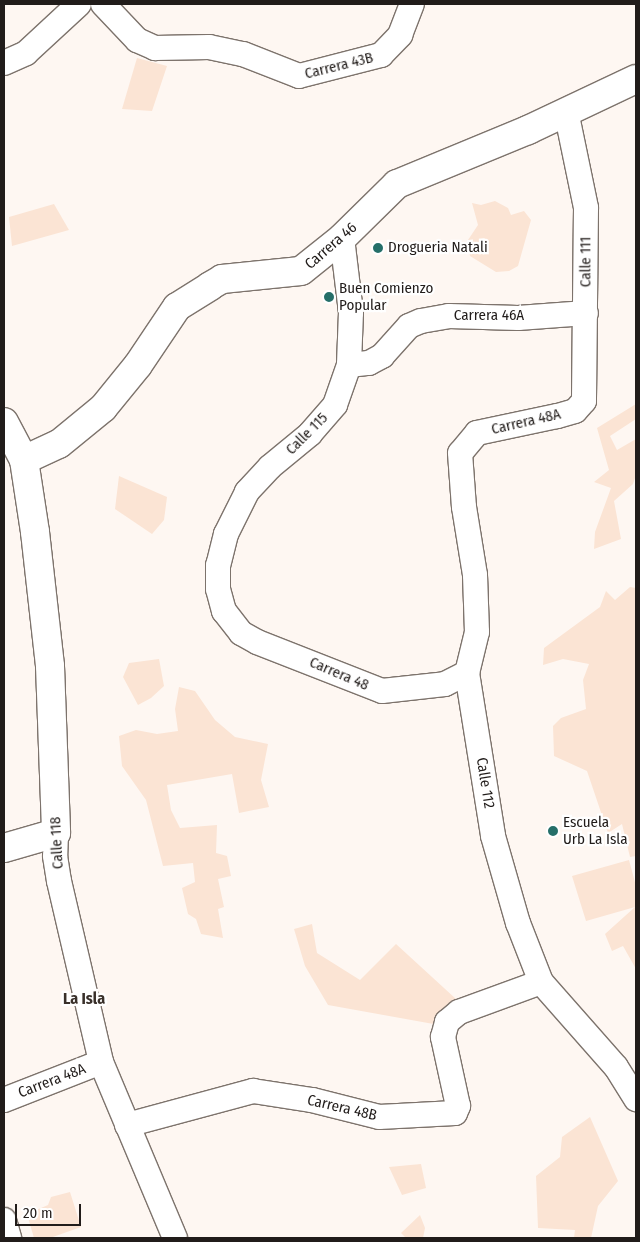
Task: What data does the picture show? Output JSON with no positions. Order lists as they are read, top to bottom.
{
  "streets": {
    "street": [
      "Carrera 43B",
      "Carrera 46",
      "Calle 111",
      "Carrera 46A",
      "Carrera 48A",
      "Calle 115",
      "Carrera 48",
      "Calle 112",
      "Calle 118",
      "Carrera 48B"
    ]
  },
  "crossings": [
    ["Carrera 46", "Calle 111"],
    ["Carrera 46", "Calle 115"],
    ["Carrera 46", "Calle 118"],
    ["Calle 111", "Carrera 46A"],
    ["Calle 111", "Carrera 48A"],
    ["Carrera 46A", "Calle 115"],
    ["Carrera 48A", "Calle 112"],
    ["Carrera 48A", "Calle 118"],
    ["Calle 115", "Carrera 48"],
    ["Carrera 48", "Calle 112"],
    ["Calle 112", "Carrera 48B"],
    ["Calle 118", "Carrera 48B"]
  ],
  "districts": ["La Isla"],
  "places": ["Drogueria Natali", "Buen Comienzo Popular", "Escuela Urb La Isla"],
  "scale_bar": "20 m"
}
